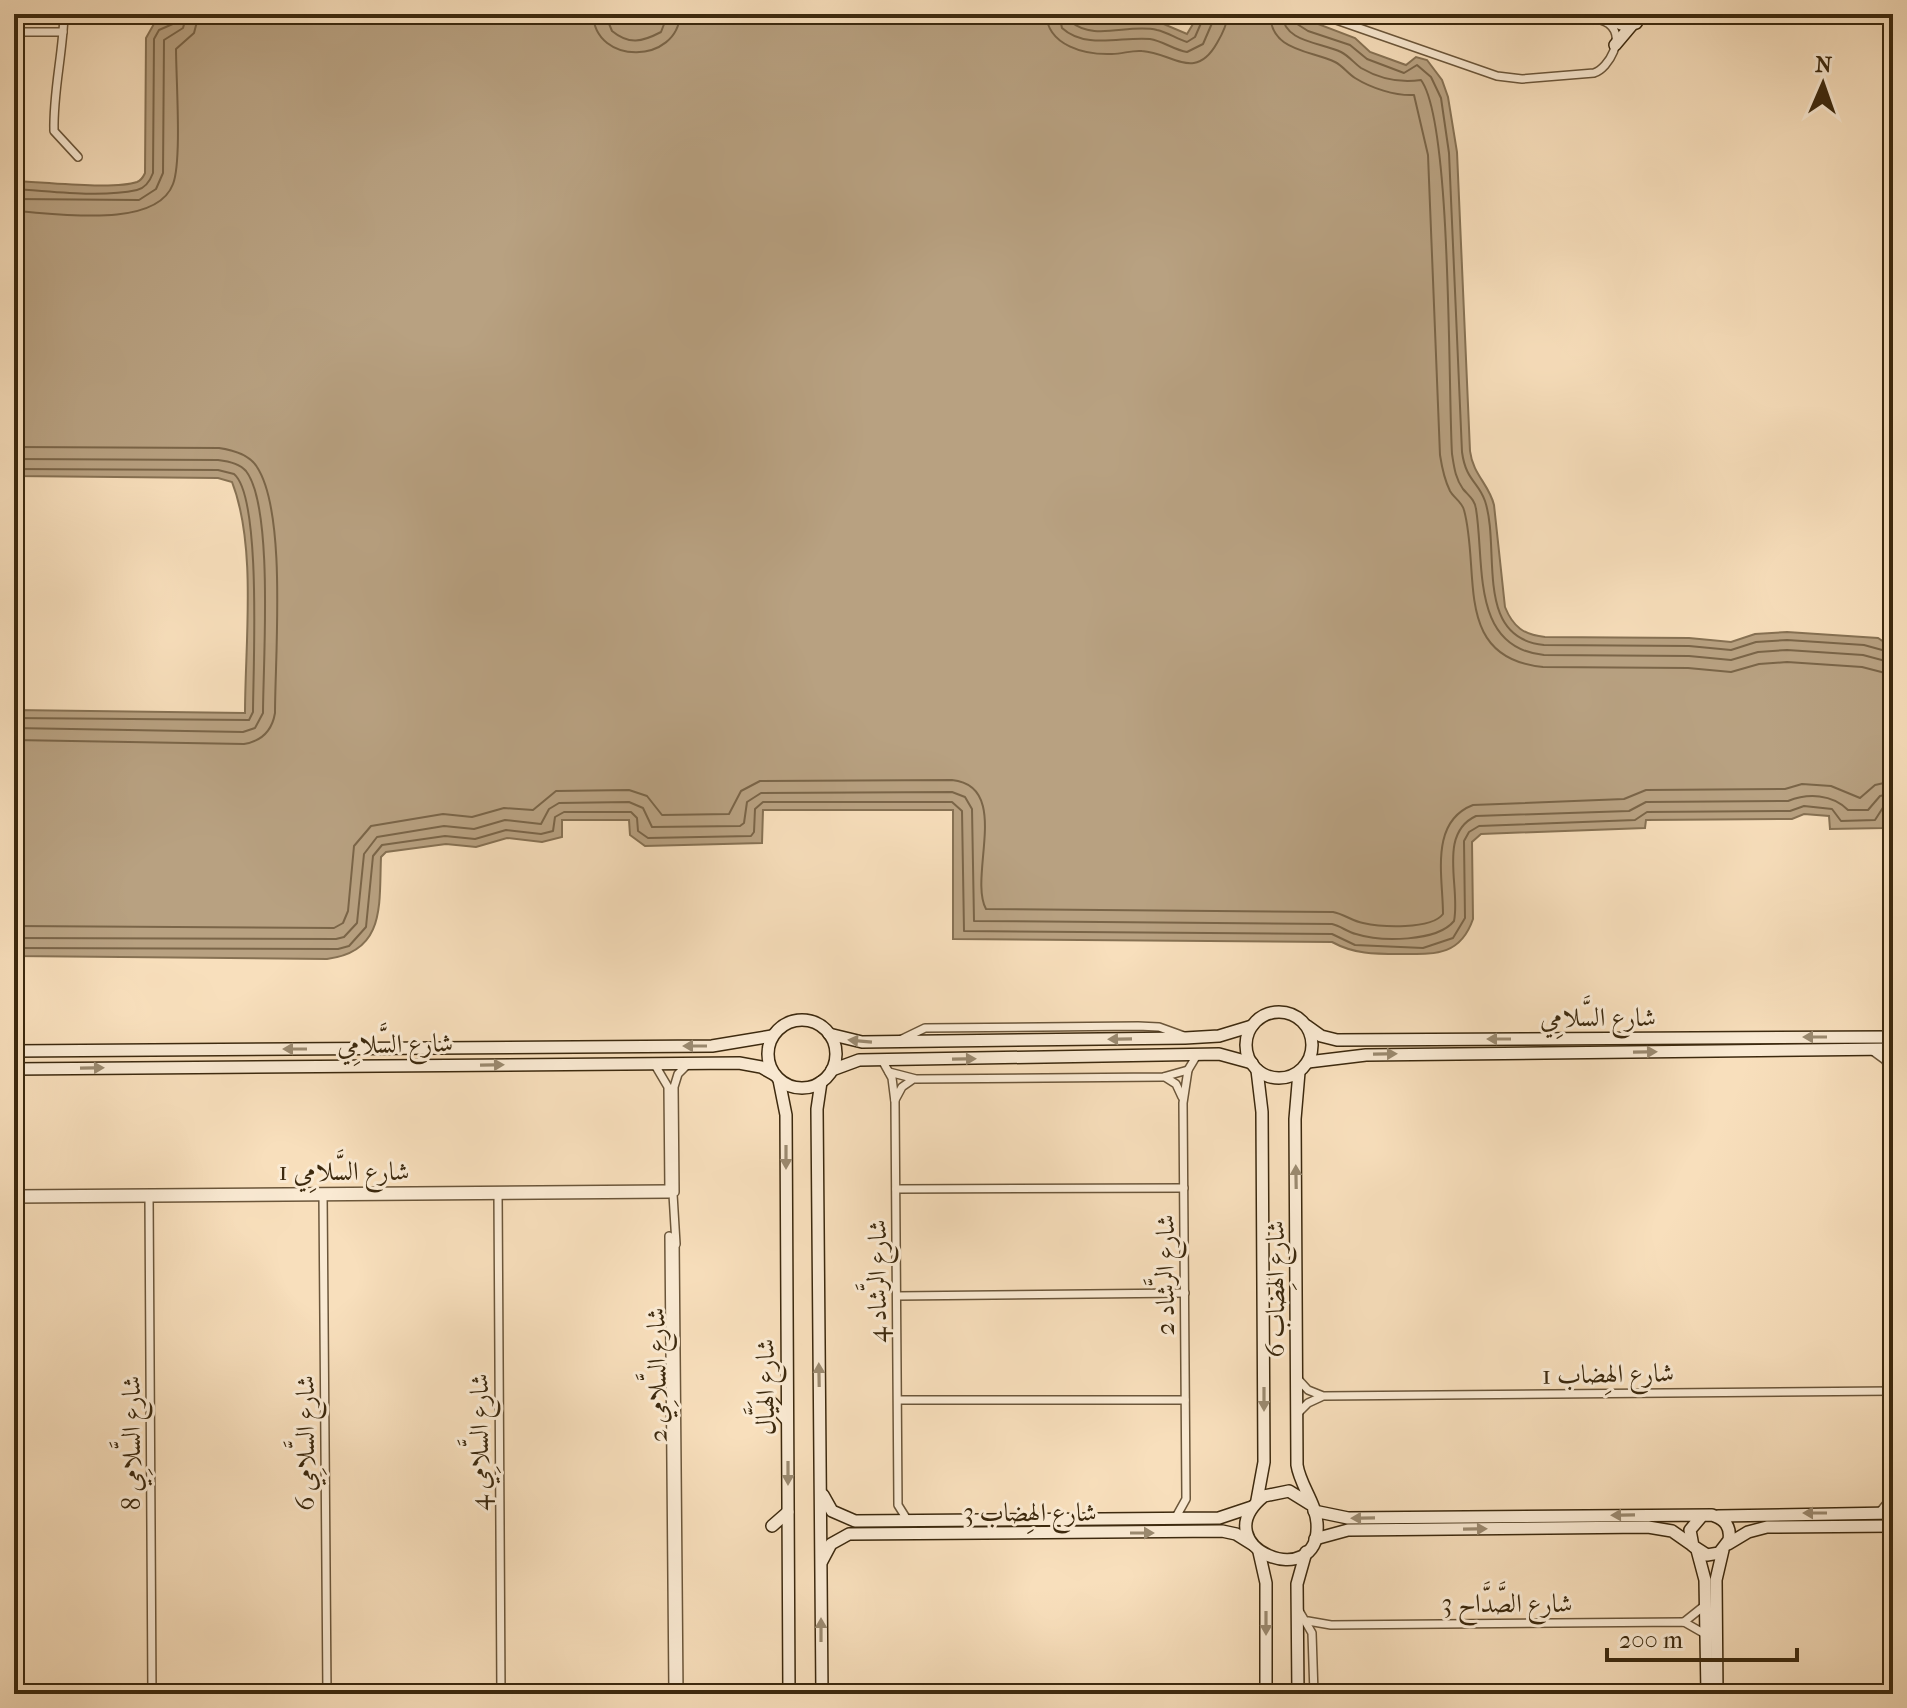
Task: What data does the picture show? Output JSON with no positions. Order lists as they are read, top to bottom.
{
  "streets": {
    "street": [
      "شارع السَّلامِي",
      "شارع السَّلامِي 1",
      "شارع الرَّشاد 2",
      "شارع الرَّشاد 4",
      "شارع الهِضاب 6",
      "شارع الهِضاب 1",
      "شارع السَّلامِي 2",
      "شارع الهَيَّال",
      "شارع السَّلامِي 4",
      "شارع السَّلامِي 8",
      "شارع السَّلامِي 6",
      "شارع الهِضاب 3",
      "شارع الصَّدَّاح 3"
    ]
  },
  "crossings": [
    ["شارع السَّلامِي", "شارع الهِضاب 6"],
    ["شارع السَّلامِي", "شارع السَّلامِي 2"],
    ["شارع السَّلامِي", "شارع الهَيَّال"],
    ["شارع السَّلامِي 1", "شارع السَّلامِي 2"],
    ["شارع السَّلامِي 1", "شارع السَّلامِي 4"],
    ["شارع السَّلامِي 1", "شارع السَّلامِي 8"],
    ["شارع السَّلامِي 1", "شارع السَّلامِي 6"],
    ["شارع الهِضاب 6", "شارع الهِضاب 3"],
    ["شارع الهَيَّال", "شارع الهِضاب 3"]
  ],
  "scale_bar": "200 m",
  "north": "top"
}
